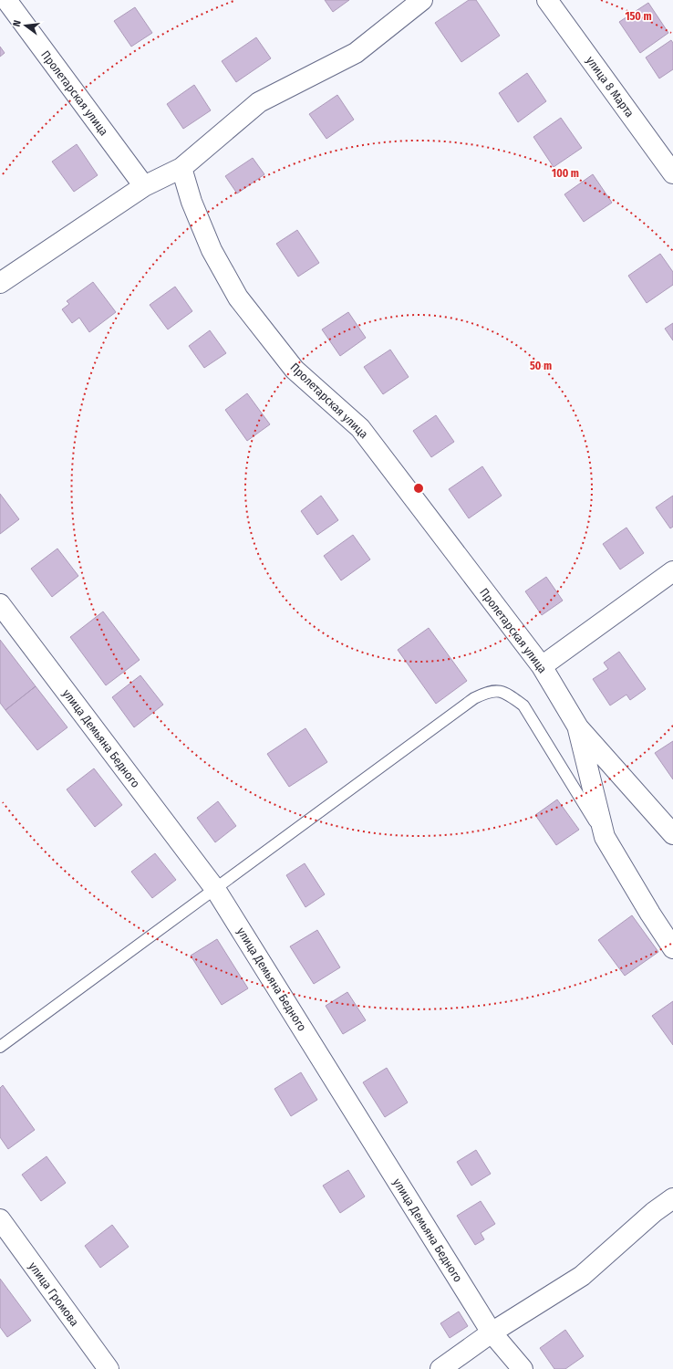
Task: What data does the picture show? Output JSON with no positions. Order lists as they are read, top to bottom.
{
  "streets": {
    "street": [
      "улица 8 Марта",
      "Пролетарская улица",
      "улица Демьяна Бедного",
      "улица Громова"
    ]
  },
  "north": "left",
  "rings": ["150 m", "100 m", "50 m"]
}
